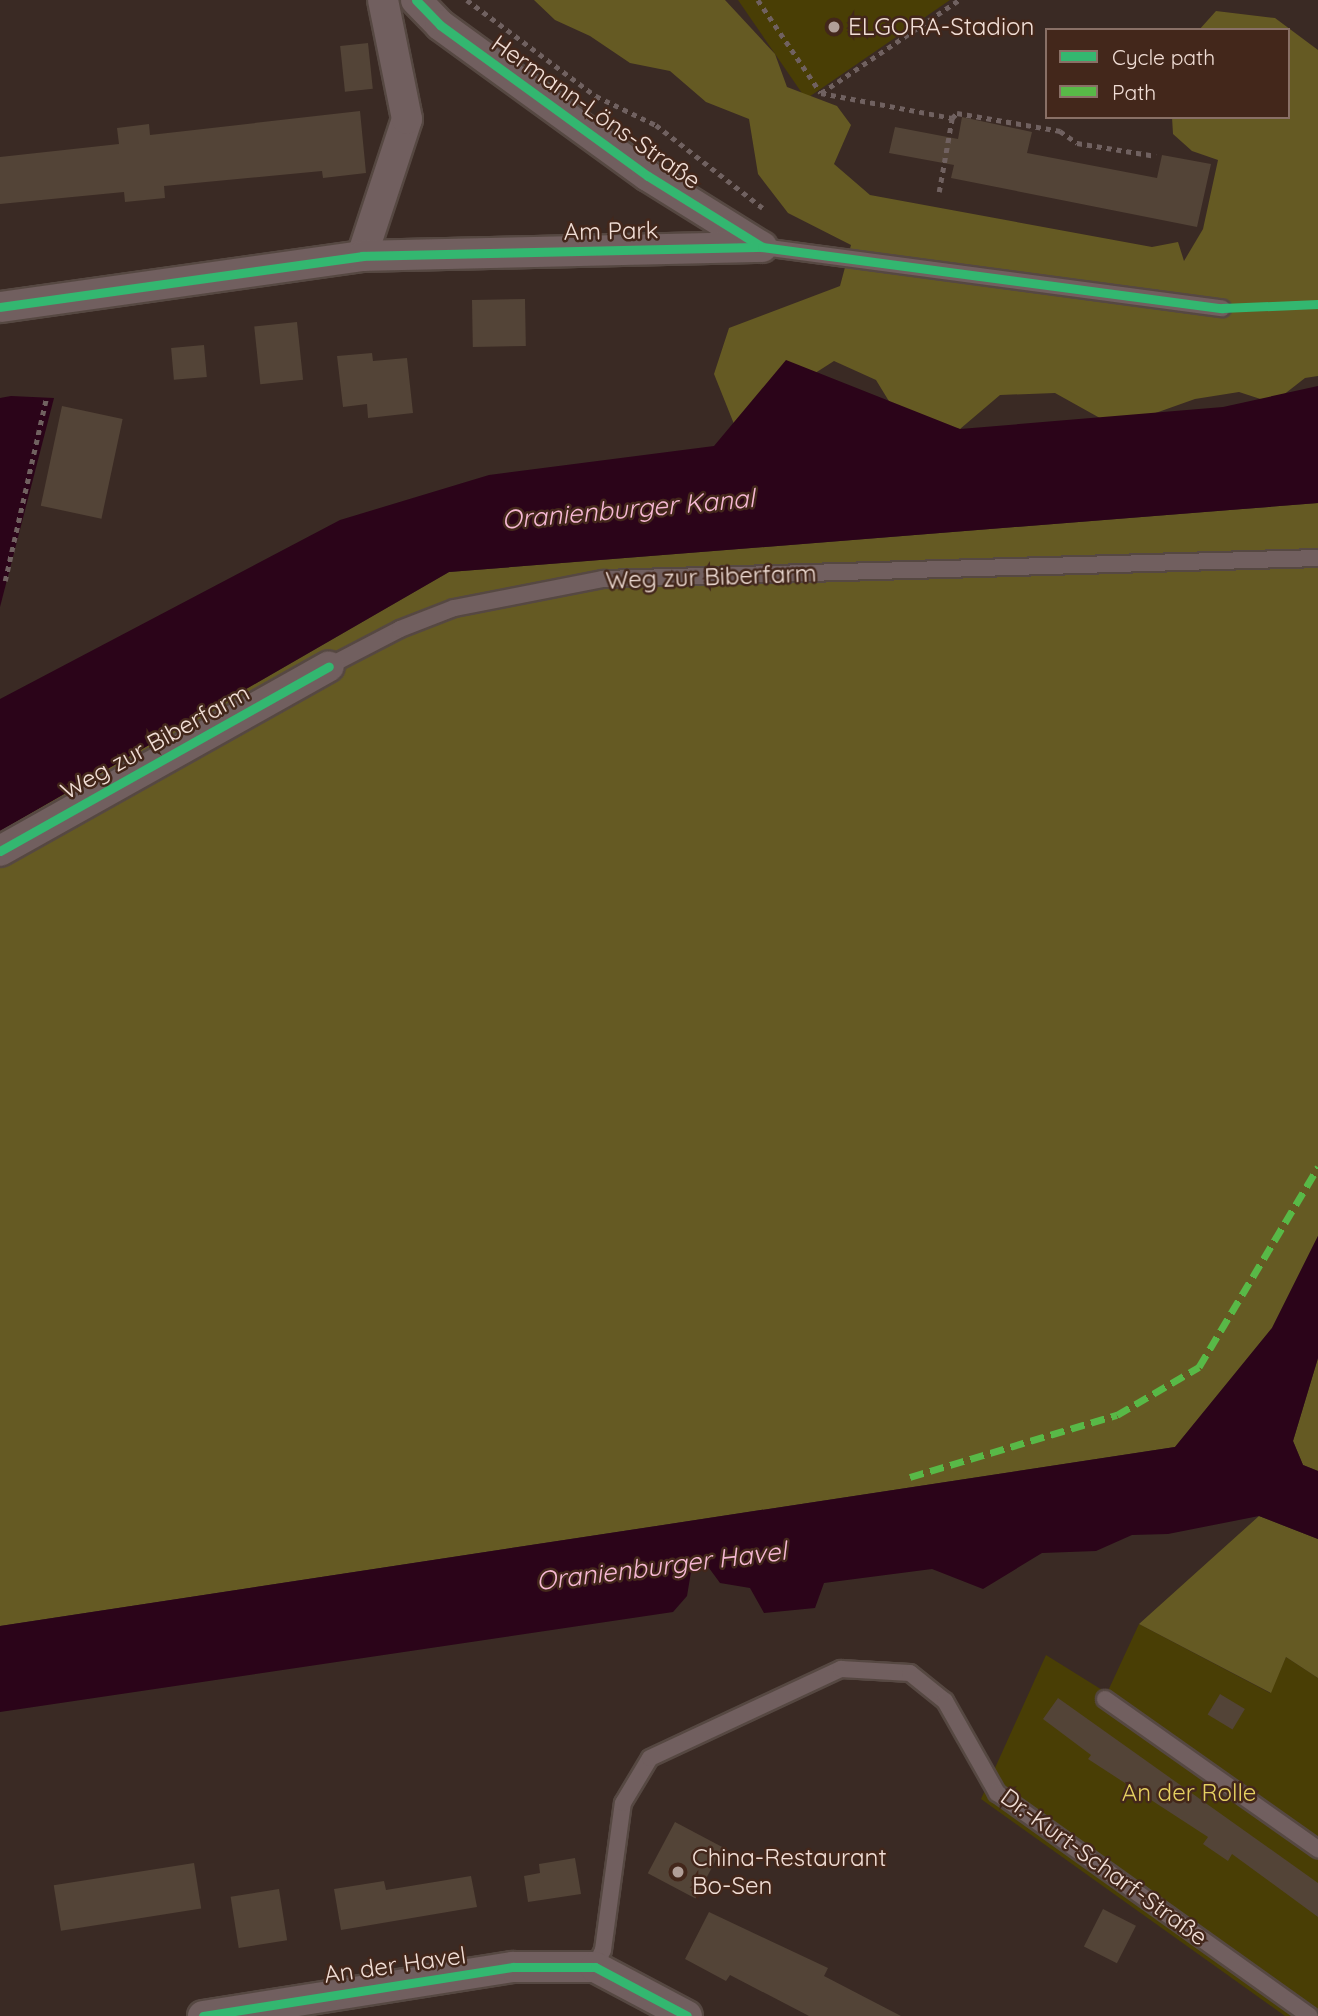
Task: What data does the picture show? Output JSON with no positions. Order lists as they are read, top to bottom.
{
  "streets": {
    "street": [
      "Hermann-Löns-Straße",
      "Am Park",
      "Weg zur Biberfarm",
      "An der Havel"
    ],
    "lane": ["Dr.-Kurt-Scharf-Straße"]
  },
  "crossings": [
    ["Hermann-Löns-Straße", "Am Park"],
    ["Dr.-Kurt-Scharf-Straße", "An der Havel"]
  ],
  "water": ["Oranienburger Kanal", "Oranienburger Havel"],
  "parks": ["An der Rolle"],
  "places": ["ELGORA-Stadion", "China-Restaurant Bo-Sen"],
  "legend": ["Cycle path", "Path"]
}
